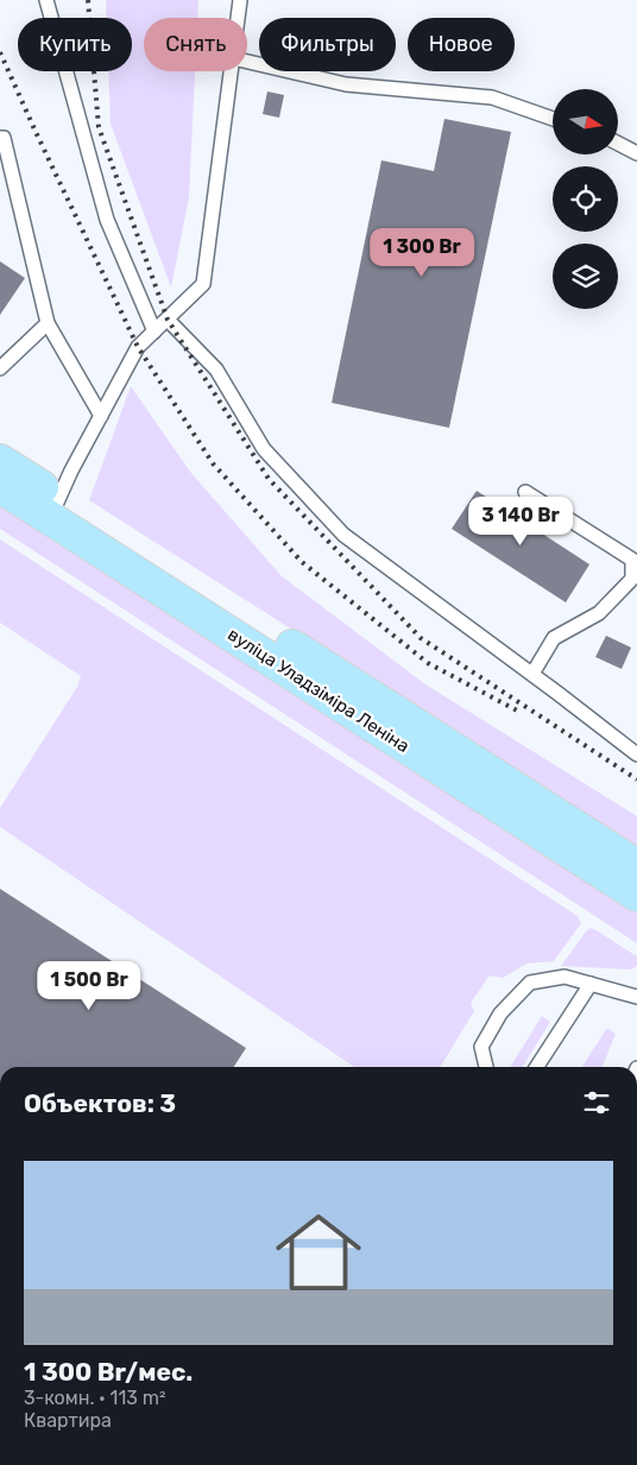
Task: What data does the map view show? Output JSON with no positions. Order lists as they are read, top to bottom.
{
  "streets": {
    "main road": ["вуліца Уладзіміра Леніна"]
  },
  "north": "right",
  "page": {
    "chip": [
      "Купить",
      "Снять",
      "Фильтры",
      "Новое"
    ],
    "price": ["1 300 Br", "3 140 Br", "1 500 Br"],
    "heading": "Объектов: 3",
    "list": [
      {
        "name": "1 300 Br/мес.",
        "note": "3-комн. · 113 m² · Квартира"
      }
    ]
  }
}
